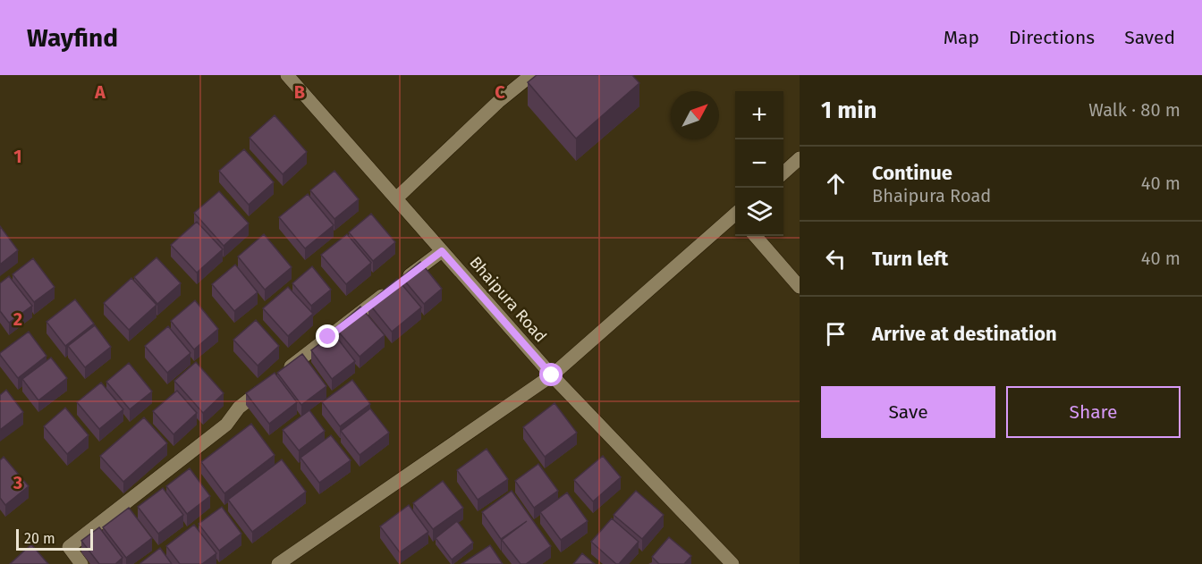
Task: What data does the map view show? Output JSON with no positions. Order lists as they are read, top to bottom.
{
  "streets": {
    "street": ["Bhaipura Road"]
  },
  "scale_bar": "20 m",
  "north": "top right",
  "page": {
    "header": "Wayfind",
    "nav": ["Map", "Directions", "Saved"],
    "heading": ["1 min", "Walk · 80 m"],
    "map_buttons": ["+", "−"],
    "list": [
      ["Continue", "Bhaipura Road", "40 m"],
      ["Turn left", "40 m"],
      "Arrive at destination"
    ],
    "buttons": ["Save", "Share"],
    "scale": "20 m"
  },
  "grid": {
    "columns": ["A", "B", "C"],
    "rows": ["1", "2", "3"]
  }
}
